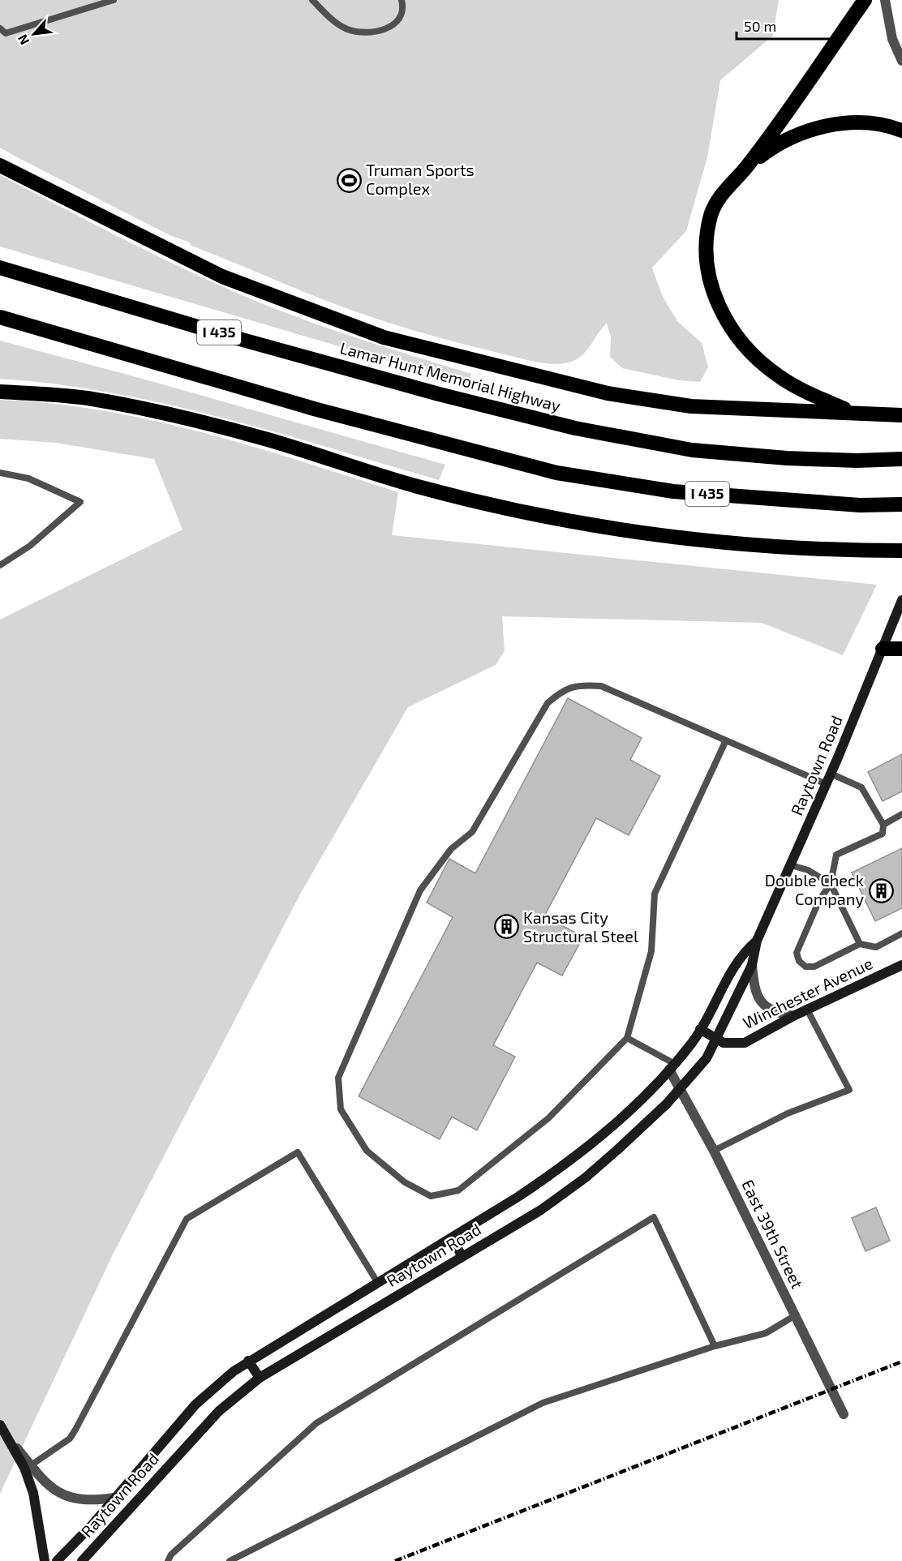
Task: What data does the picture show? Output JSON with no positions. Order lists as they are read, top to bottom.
{
  "streets": {
    "highway": ["I 435", "Lamar Hunt Memorial Highway"],
    "main road": ["Raytown Road", "Winchester Avenue"],
    "street": ["East 39th Street"]
  },
  "crossings": [
    ["Raytown Road", "Winchester Avenue"],
    ["Raytown Road", "East 39th Street"]
  ],
  "places": {
    "sports": ["Truman Sports Complex"],
    "building": ["Double Check Company", "Kansas City Structural Steel"]
  },
  "scale_bar": "50 m",
  "north": "bottom left"
}
